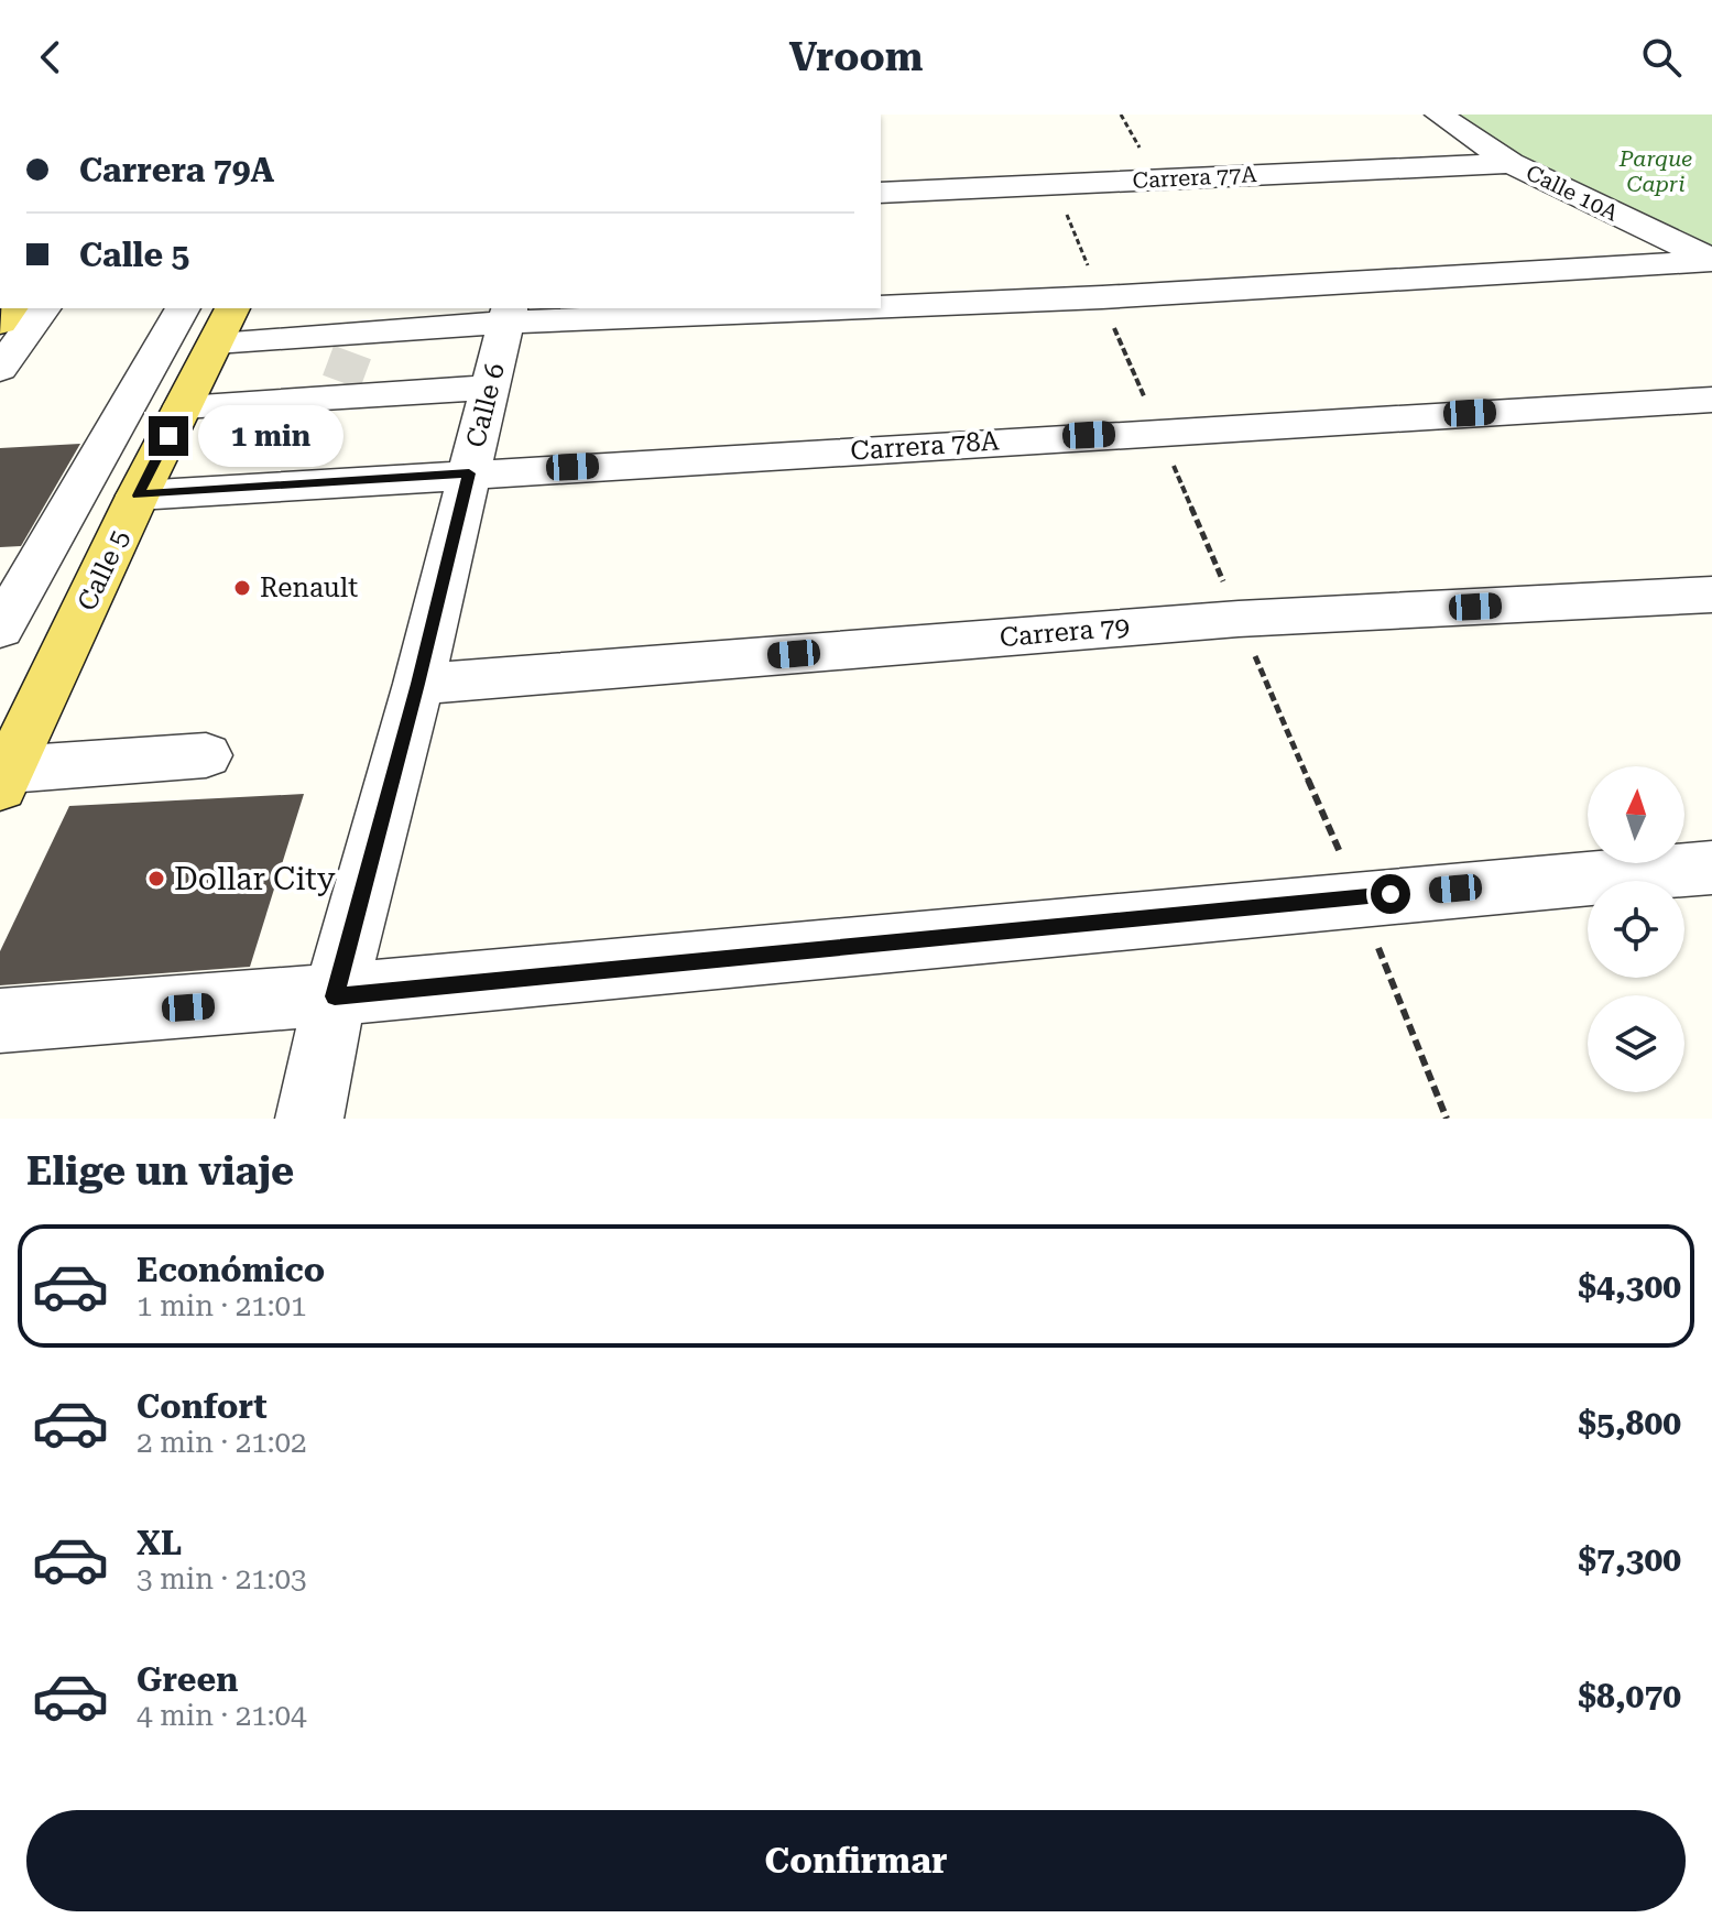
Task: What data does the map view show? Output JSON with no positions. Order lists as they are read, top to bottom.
{
  "streets": {
    "main road": ["Calle 5"],
    "street": [
      "Carrera 77A",
      "Calle 10A",
      "Calle 6",
      "Carrera 78A",
      "Carrera 79"
    ]
  },
  "crossings": [
    ["Carrera 77A", "Calle 10A"],
    ["Calle 6", "Carrera 78A"],
    ["Calle 6", "Carrera 79"],
    ["Carrera 78A", "Calle 5"]
  ],
  "parks": ["Parque Capri"],
  "places": ["Renault", "Dollar City"],
  "north": "top",
  "page": {
    "header": "Vroom",
    "banner": ["Carrera 79A", "Calle 5"],
    "bubble": "1 min",
    "heading": "Elige un viaje",
    "list": [
      {
        "name": "Económico",
        "note": "1 min · 21:01",
        "value": "$4,300"
      },
      {
        "name": "Confort",
        "note": "2 min · 21:02",
        "value": "$5,800"
      },
      {
        "name": "XL",
        "note": "3 min · 21:03",
        "value": "$7,300"
      },
      {
        "name": "Green",
        "note": "4 min · 21:04",
        "value": "$8,070"
      }
    ],
    "buttons": "Confirmar"
  }
}
